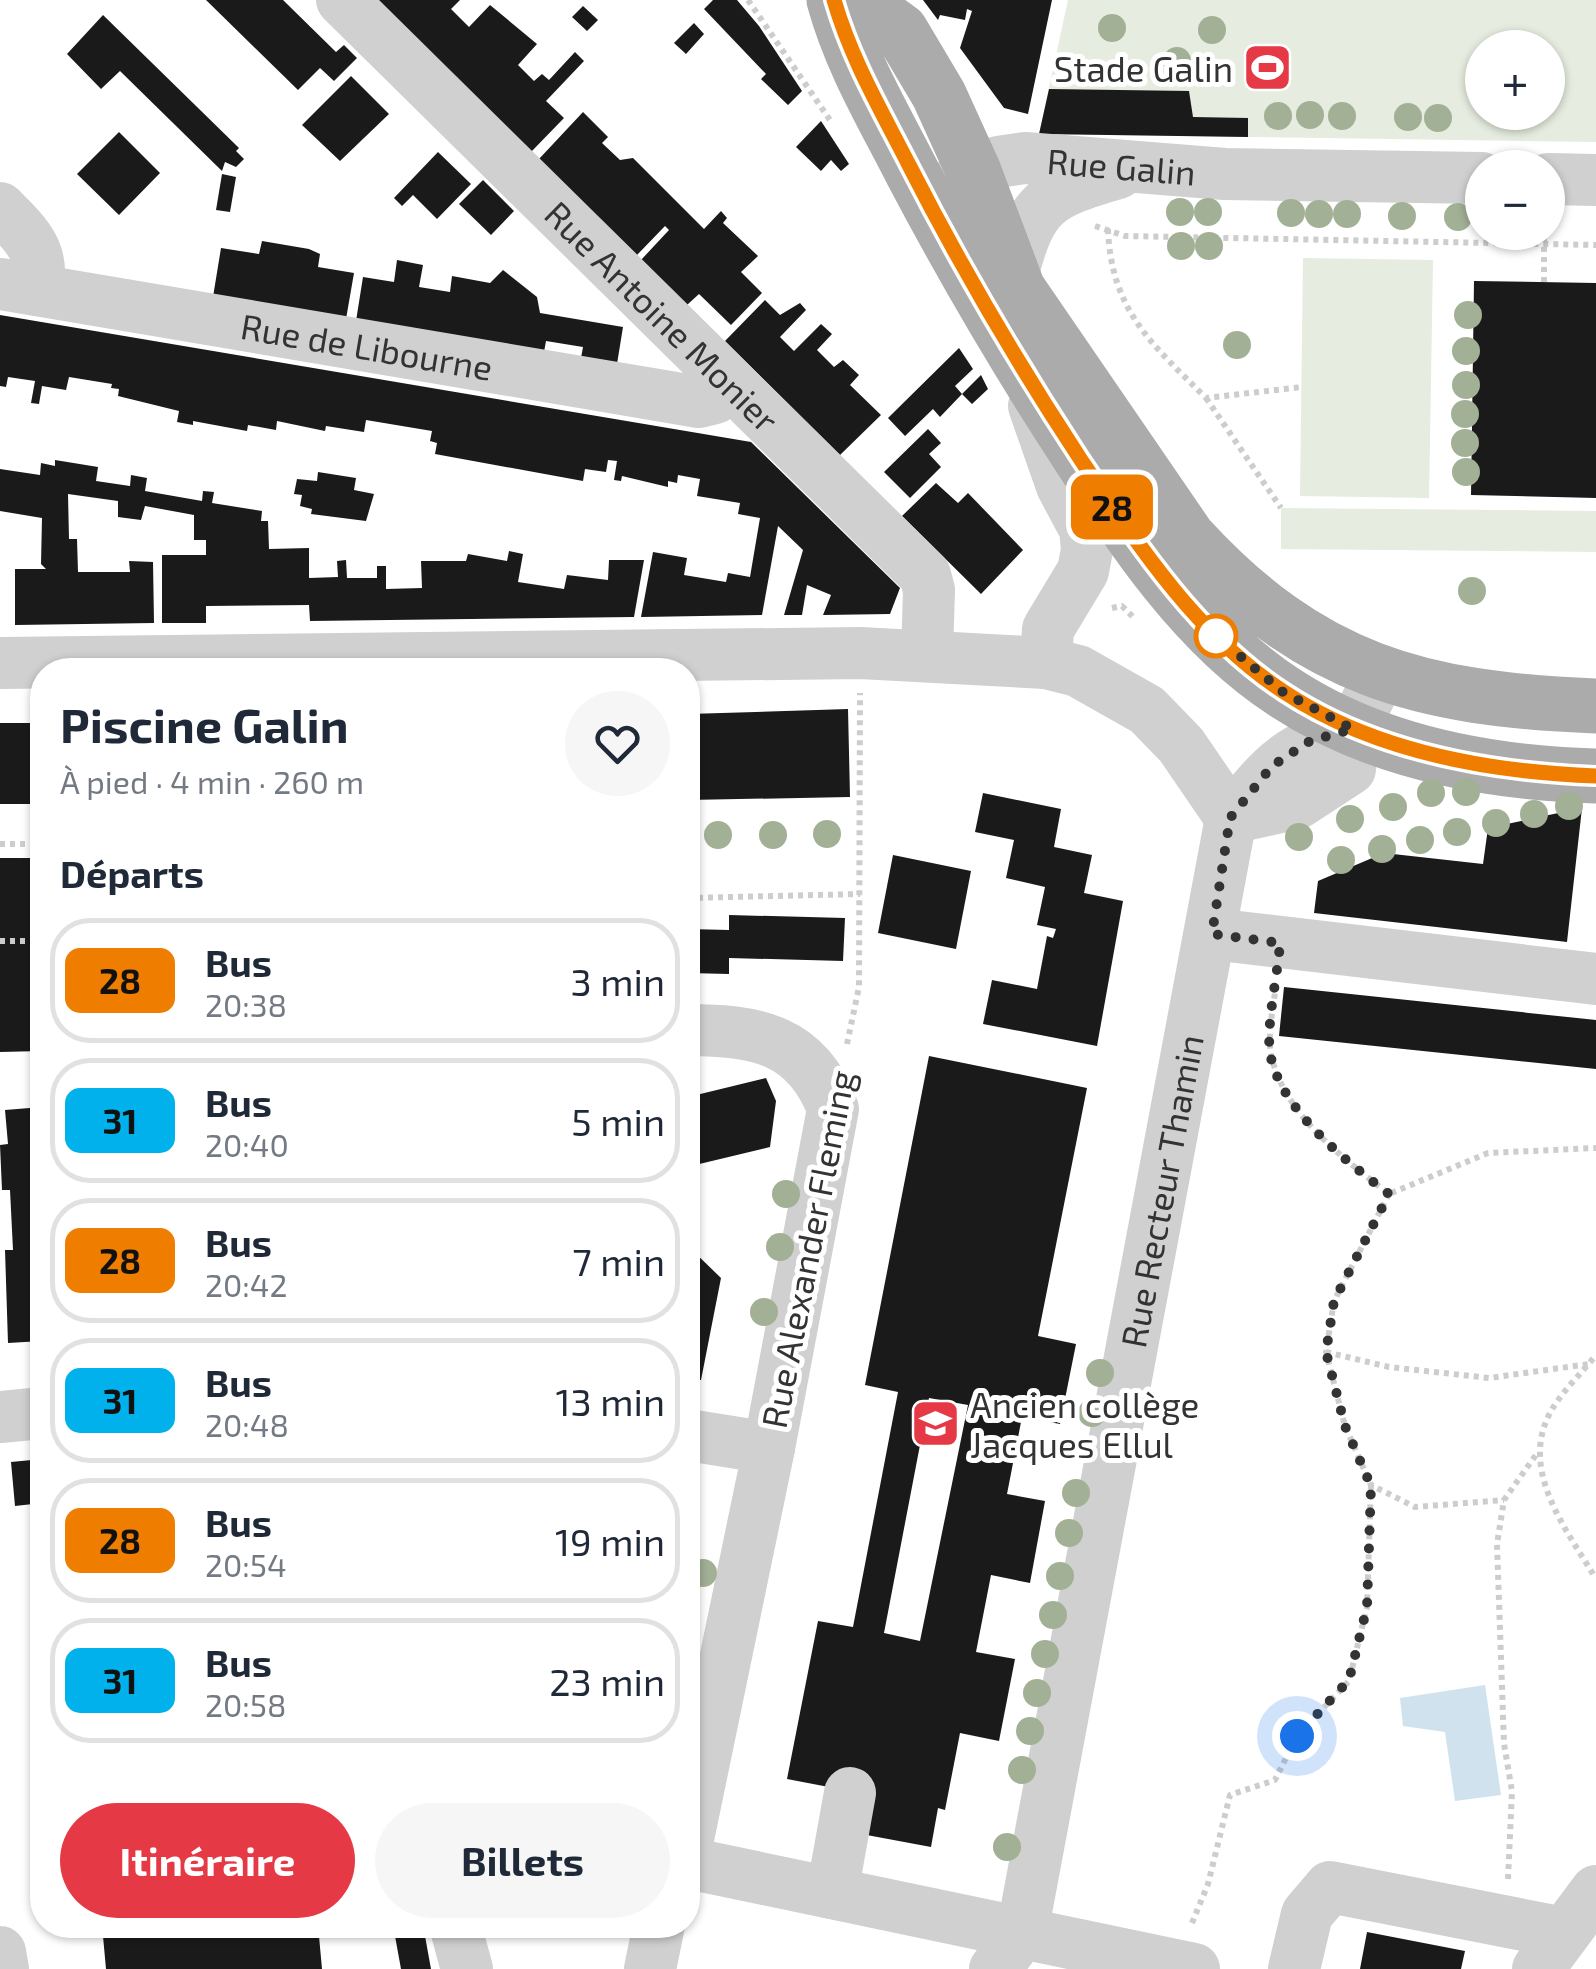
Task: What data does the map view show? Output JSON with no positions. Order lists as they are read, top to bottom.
{
  "streets": {
    "street": [
      "Rue Galin",
      "Rue Antoine Monier",
      "Rue de Libourne",
      "Rue Recteur Thamin",
      "Rue Alexander Fleming"
    ]
  },
  "crossings": [
    ["Rue Antoine Monier", "Rue de Libourne"]
  ],
  "places": {
    "sports": ["Stade Galin"],
    "school or university": ["Ancien collège Jacques Ellul"]
  },
  "lines": ["bus line 28"],
  "page": {
    "on_map": "28",
    "map_buttons": ["+", "−"],
    "heading": [
      ["Piscine Galin", "À pied · 4 min · 260 m"],
      "Départs"
    ],
    "list": [
      {
        "mark": "28",
        "name": "Bus",
        "note": "20:38",
        "value": "3 min"
      },
      {
        "mark": "31",
        "name": "Bus",
        "note": "20:40",
        "value": "5 min"
      },
      {
        "mark": "28",
        "name": "Bus",
        "note": "20:42",
        "value": "7 min"
      },
      {
        "mark": "31",
        "name": "Bus",
        "note": "20:48",
        "value": "13 min"
      },
      {
        "mark": "28",
        "name": "Bus",
        "note": "20:54",
        "value": "19 min"
      },
      {
        "mark": "31",
        "name": "Bus",
        "note": "20:58",
        "value": "23 min"
      }
    ],
    "buttons": ["Itinéraire", "Billets"]
  }
}
